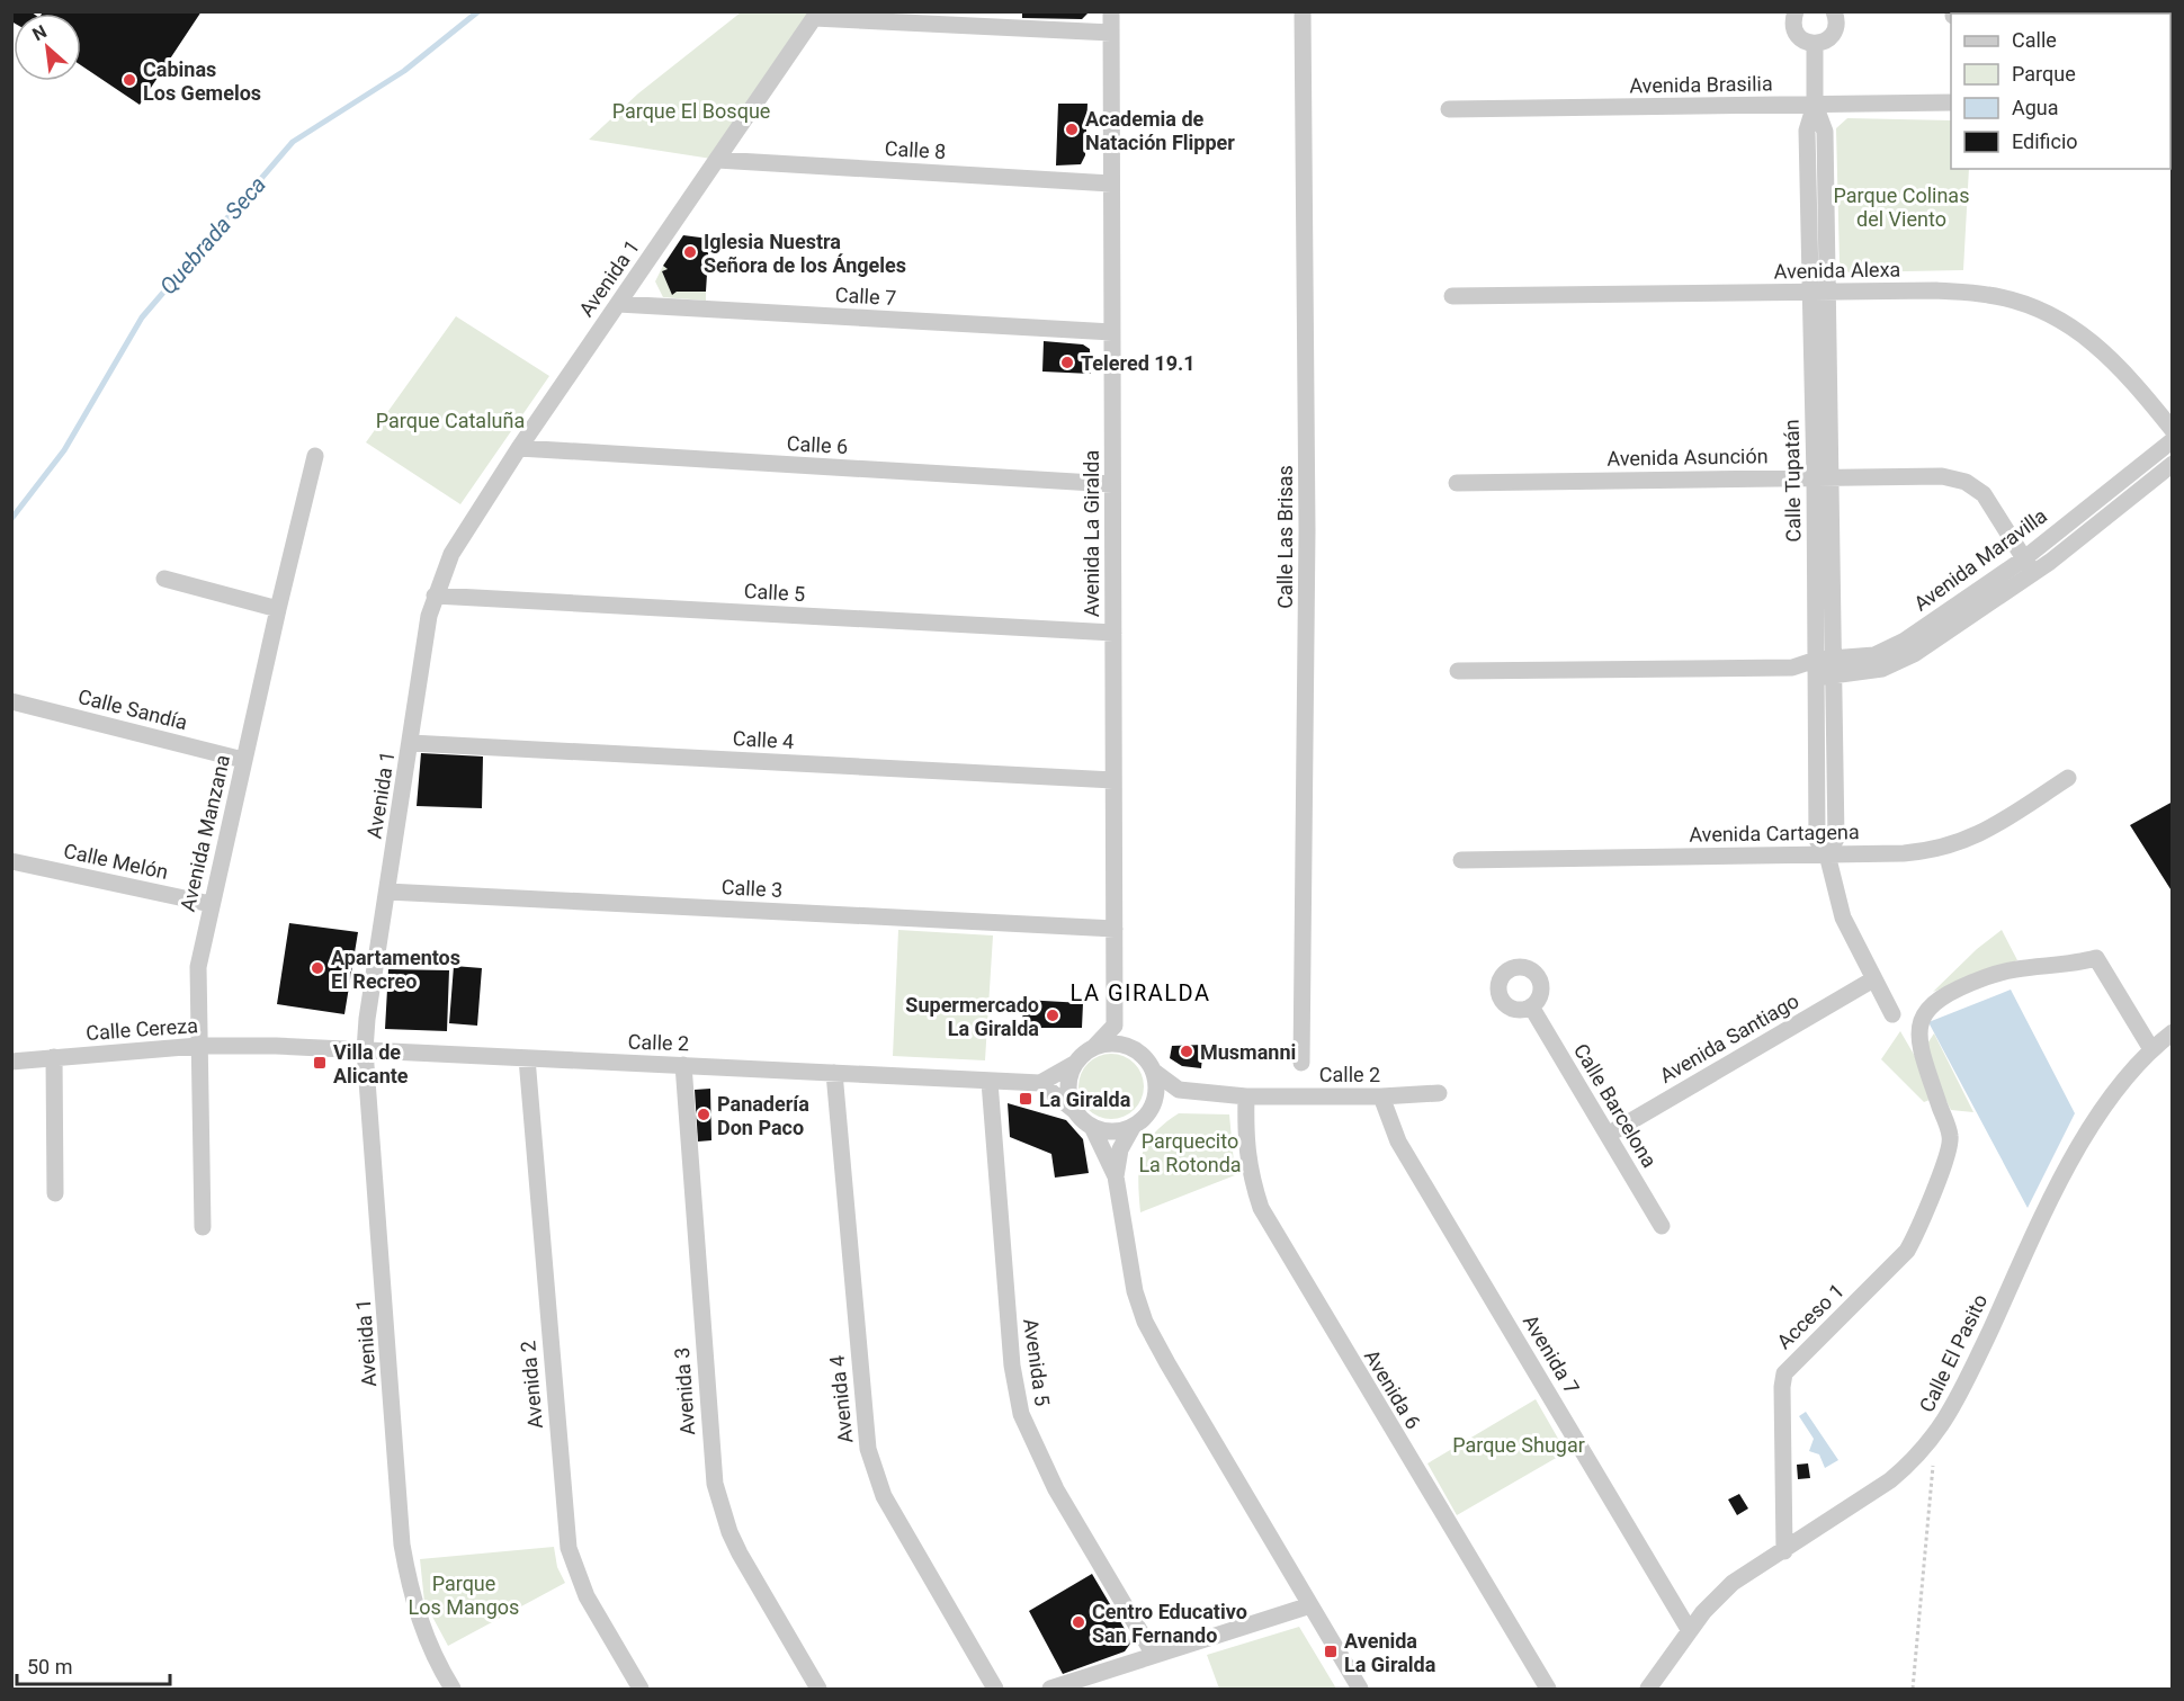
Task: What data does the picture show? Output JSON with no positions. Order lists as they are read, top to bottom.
{
  "streets": {
    "street": [
      "Avenida Brasilia",
      "Calle 8",
      "Avenida Alexa",
      "Avenida 1",
      "Calle 7",
      "Calle 6",
      "Avenida Asunción",
      "Calle Tupatán",
      "Avenida La Giralda",
      "Calle Las Brisas",
      "Avenida Maravilla",
      "Calle 5",
      "Calle Sandía",
      "Calle 4",
      "Avenida Manzana",
      "Avenida Cartagena",
      "Calle Melón",
      "Calle 3",
      "Calle Cereza",
      "Avenida Santiago",
      "Calle 2",
      "Calle Barcelona",
      "Acceso 1",
      "Calle El Pasito",
      "Avenida 7",
      "Avenida 5",
      "Avenida 2",
      "Avenida 6",
      "Avenida 3",
      "Avenida 4"
    ]
  },
  "crossings": [
    ["Avenida Brasilia", "Calle Tupatán"],
    ["Calle 8", "Avenida 1"],
    ["Calle 8", "Avenida La Giralda"],
    ["Avenida Alexa", "Calle Tupatán"],
    ["Avenida 1", "Calle 7"],
    ["Avenida 1", "Calle 6"],
    ["Avenida 1", "Calle 5"],
    ["Avenida 1", "Calle 4"],
    ["Avenida 1", "Calle 3"],
    ["Avenida 1", "Calle 2"],
    ["Calle 7", "Avenida La Giralda"],
    ["Calle 6", "Avenida La Giralda"],
    ["Avenida Asunción", "Calle Tupatán"],
    ["Avenida Asunción", "Avenida Maravilla"],
    ["Calle Tupatán", "Avenida Maravilla"],
    ["Calle Tupatán", "Avenida Cartagena"],
    ["Calle Tupatán", "Avenida Santiago"],
    ["Avenida La Giralda", "Calle 5"],
    ["Avenida La Giralda", "Calle 4"],
    ["Avenida La Giralda", "Calle 3"],
    ["Calle Sandía", "Avenida Manzana"],
    ["Avenida Manzana", "Calle Melón"],
    ["Avenida Manzana", "Calle Cereza"],
    ["Calle Cereza", "Calle 2"],
    ["Avenida Santiago", "Calle Barcelona"],
    ["Calle 2", "Avenida 7"],
    ["Calle 2", "Avenida 5"],
    ["Calle 2", "Avenida 2"],
    ["Calle 2", "Avenida 6"],
    ["Calle 2", "Avenida 3"],
    ["Calle 2", "Avenida 4"],
    ["Acceso 1", "Calle El Pasito"],
    ["Calle El Pasito", "Avenida 7"]
  ],
  "districts": ["LA GIRALDA"],
  "water": ["Quebrada Seca"],
  "parks": [
    "Parque El Bosque",
    "Parque Colinas del Viento",
    "Parque Cataluña",
    "Parquecito La Rotonda",
    "Parque Shugar",
    "Parque Los Mangos"
  ],
  "places": {
    "other": [
      "Cabinas Los Gemelos",
      "Academia de Natación Flipper",
      "Iglesia Nuestra Señora de los Ángeles",
      "Telered 19.1",
      "Apartamentos El Recreo",
      "Supermercado La Giralda",
      "Musmanni",
      "Panadería Don Paco",
      "Centro Educativo San Fernando"
    ],
    "transit": ["Villa de Alicante", "La Giralda", "Avenida La Giralda"]
  },
  "legend": [
    "Calle",
    "Parque",
    "Agua",
    "Edificio"
  ],
  "scale_bar": "50 m",
  "north": "top left"
}
